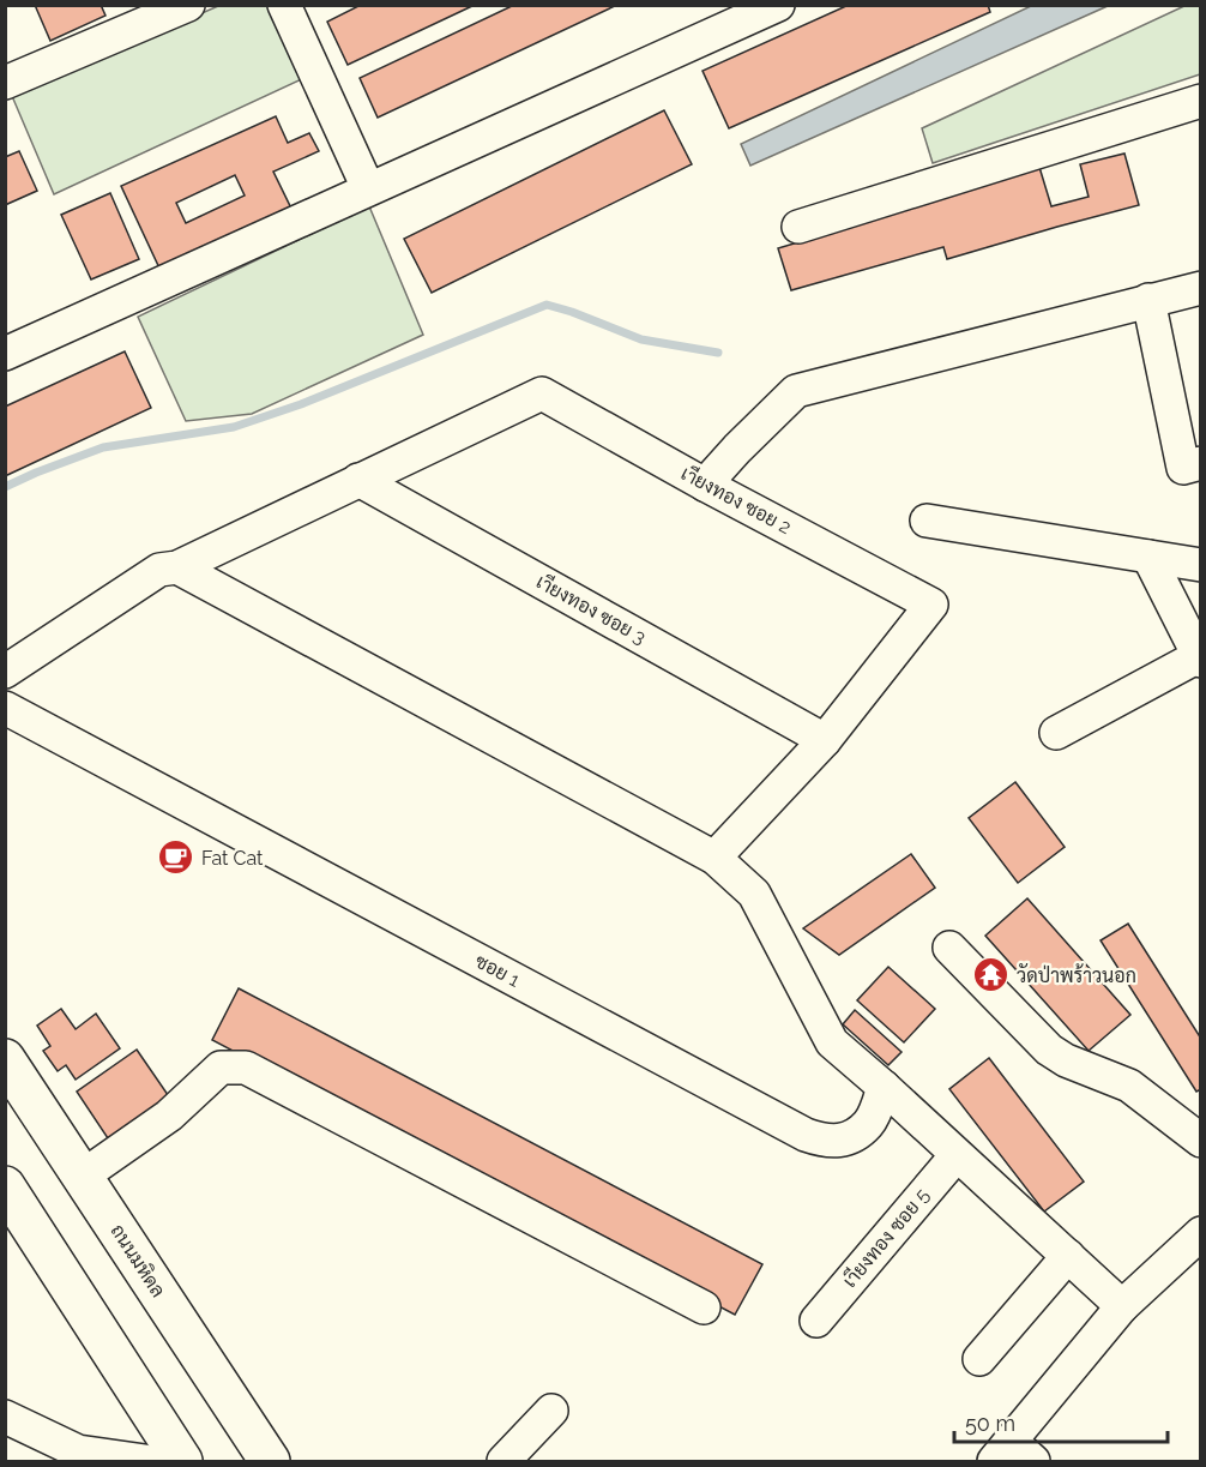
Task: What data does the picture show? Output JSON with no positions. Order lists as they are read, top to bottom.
{
  "streets": {
    "main road": ["ถนนมหิดล"],
    "street": [
      "เาียงทอง ซอย 2",
      "เาียงทอง ซอย 3",
      "ซอย 1",
      "เาียงทอง ซอย 5"
    ]
  },
  "crossings": [
    ["เาียงทอง ซอย 2", "เาียงทอง ซอย 3"]
  ],
  "places": {
    "cafe": ["Fat Cat"],
    "temple": ["วัดป่าพร้าวนอก"]
  },
  "scale_bar": "50 m"
}
